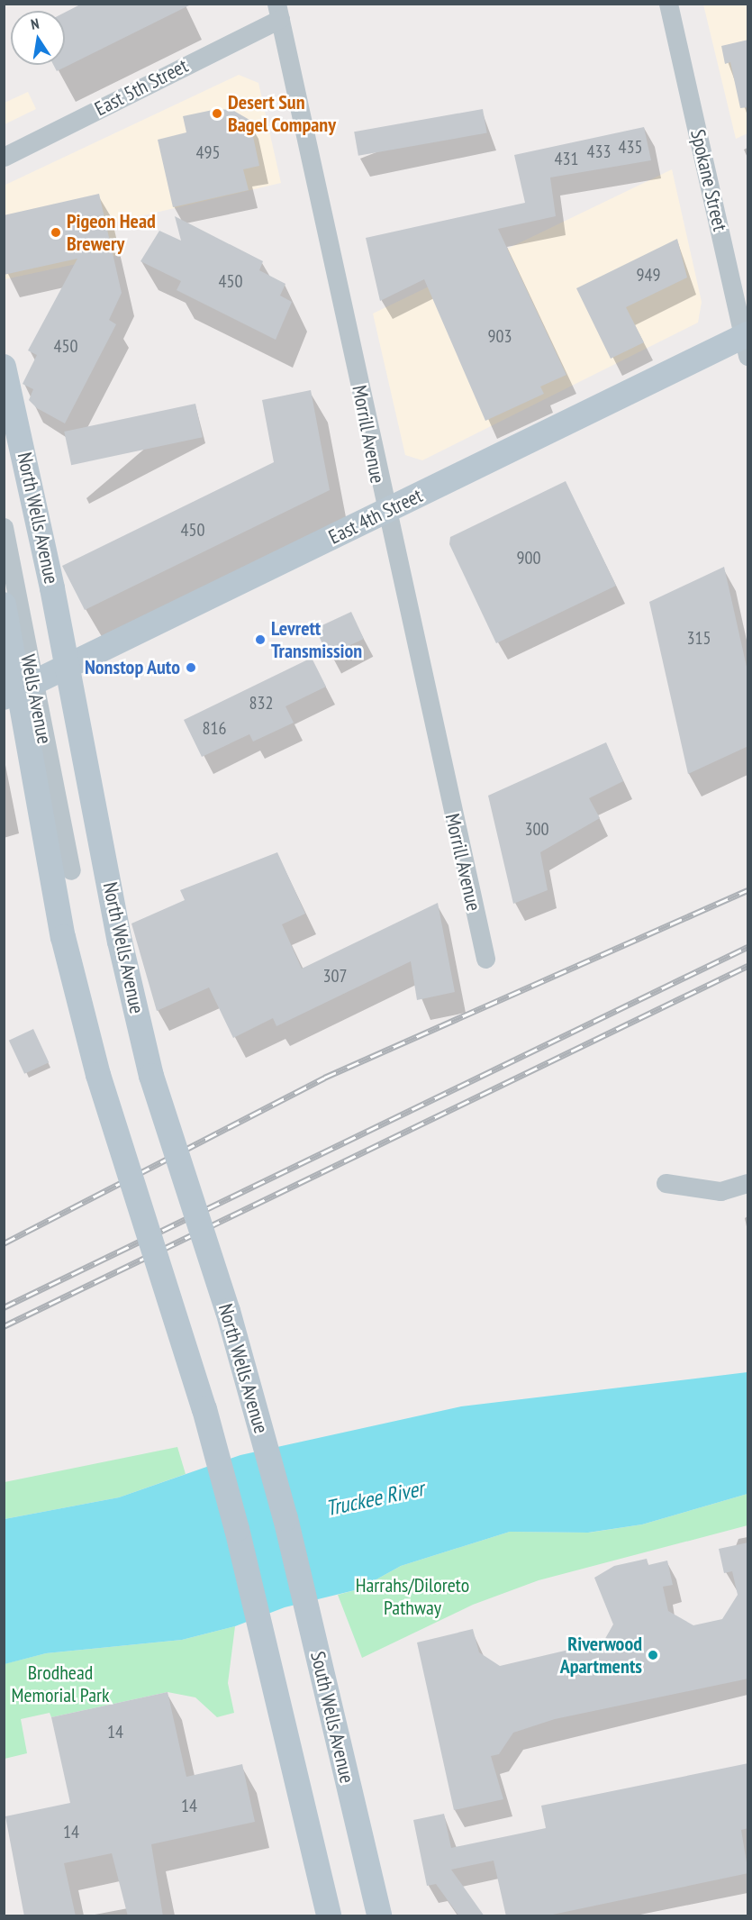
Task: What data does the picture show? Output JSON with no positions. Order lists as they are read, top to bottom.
{
  "streets": {
    "main road": ["East 4th Street", "North Wells Avenue", "South Wells Avenue"],
    "street": [
      "East 5th Street",
      "Spokane Street",
      "Morrill Avenue",
      "Wells Avenue"
    ]
  },
  "crossings": [
    ["East 5th Street", "Morrill Avenue"],
    ["Spokane Street", "East 4th Street"],
    ["Morrill Avenue", "East 4th Street"],
    ["East 4th Street", "Wells Avenue"],
    ["North Wells Avenue", "South Wells Avenue"]
  ],
  "water": ["Truckee River"],
  "parks": ["Harrahs/Diloreto Pathway", "Brodhead Memorial Park"],
  "places": [
    "Desert Sun Bagel Company",
    "Pigeon Head Brewery",
    "Levrett Transmission",
    "Nonstop Auto",
    "Riverwood Apartments"
  ],
  "house_numbers": [
    "435",
    "433",
    "495",
    "431",
    "949",
    "450",
    "903",
    "450",
    "450",
    "900",
    "315",
    "832",
    "816",
    "300",
    "307",
    "14",
    "14",
    "14"
  ],
  "north": "top"
}
